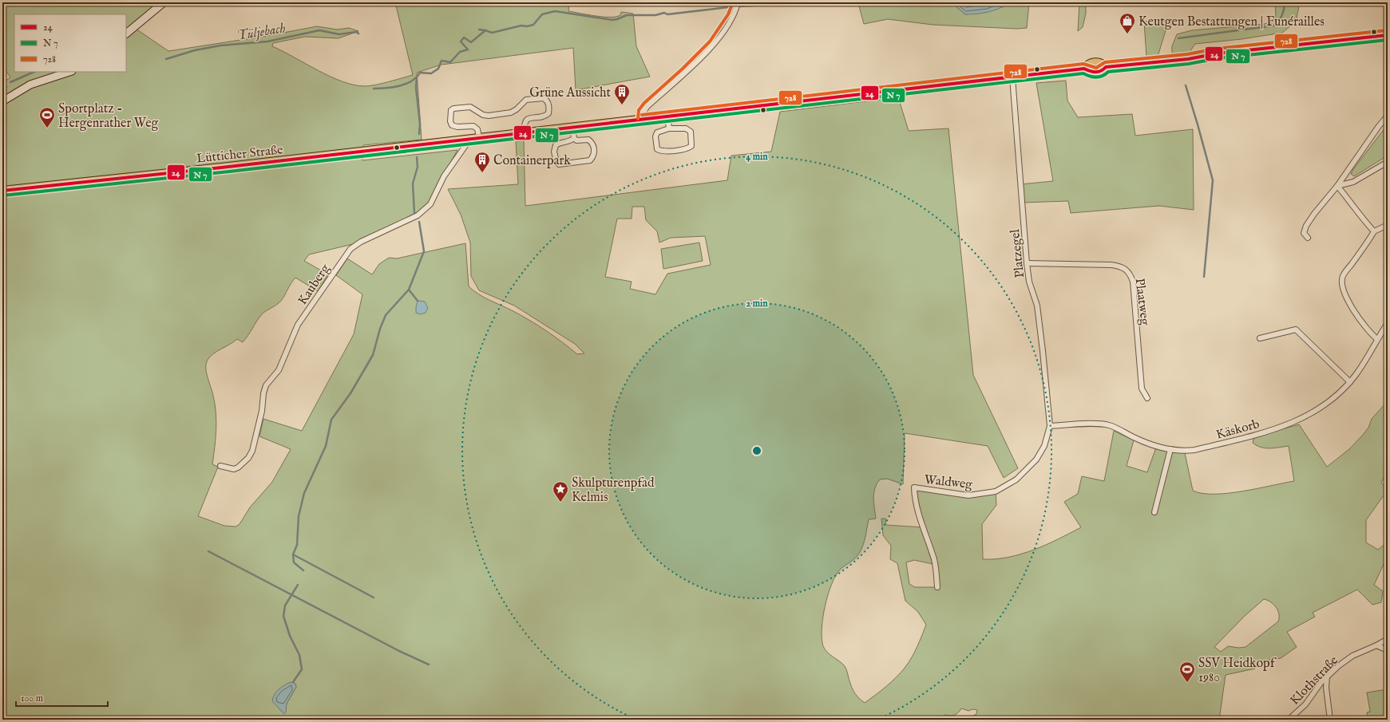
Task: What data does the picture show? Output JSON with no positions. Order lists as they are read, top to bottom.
{
  "streets": {
    "main road": ["Lütticher Straße"],
    "street": [
      "Platzegel",
      "Kauberg",
      "Plaatweg",
      "Käskorb",
      "Waldweg",
      "Klothstraße"
    ]
  },
  "crossings": [
    ["Lütticher Straße", "Platzegel"],
    ["Lütticher Straße", "Kauberg"],
    ["Platzegel", "Plaatweg"],
    ["Platzegel", "Käskorb"],
    ["Platzegel", "Waldweg"],
    ["Käskorb", "Waldweg"]
  ],
  "water": ["Tüljebach"],
  "places": {
    "shop": ["Keutgen Bestattungen | Funérailles"],
    "building": ["Grüne Aussicht", "Containerpark"],
    "sports": ["Sportplatz - Hergenrather Weg", "SSV Heidkopf 1980"],
    "place": ["Skulpturenpfad Kelmis"]
  },
  "lines": ["transit line 728", "transit line 24"],
  "legend": ["24", "N 7", "728"],
  "scale_bar": "100 m",
  "rings": ["4 min", "2 min"]
}
